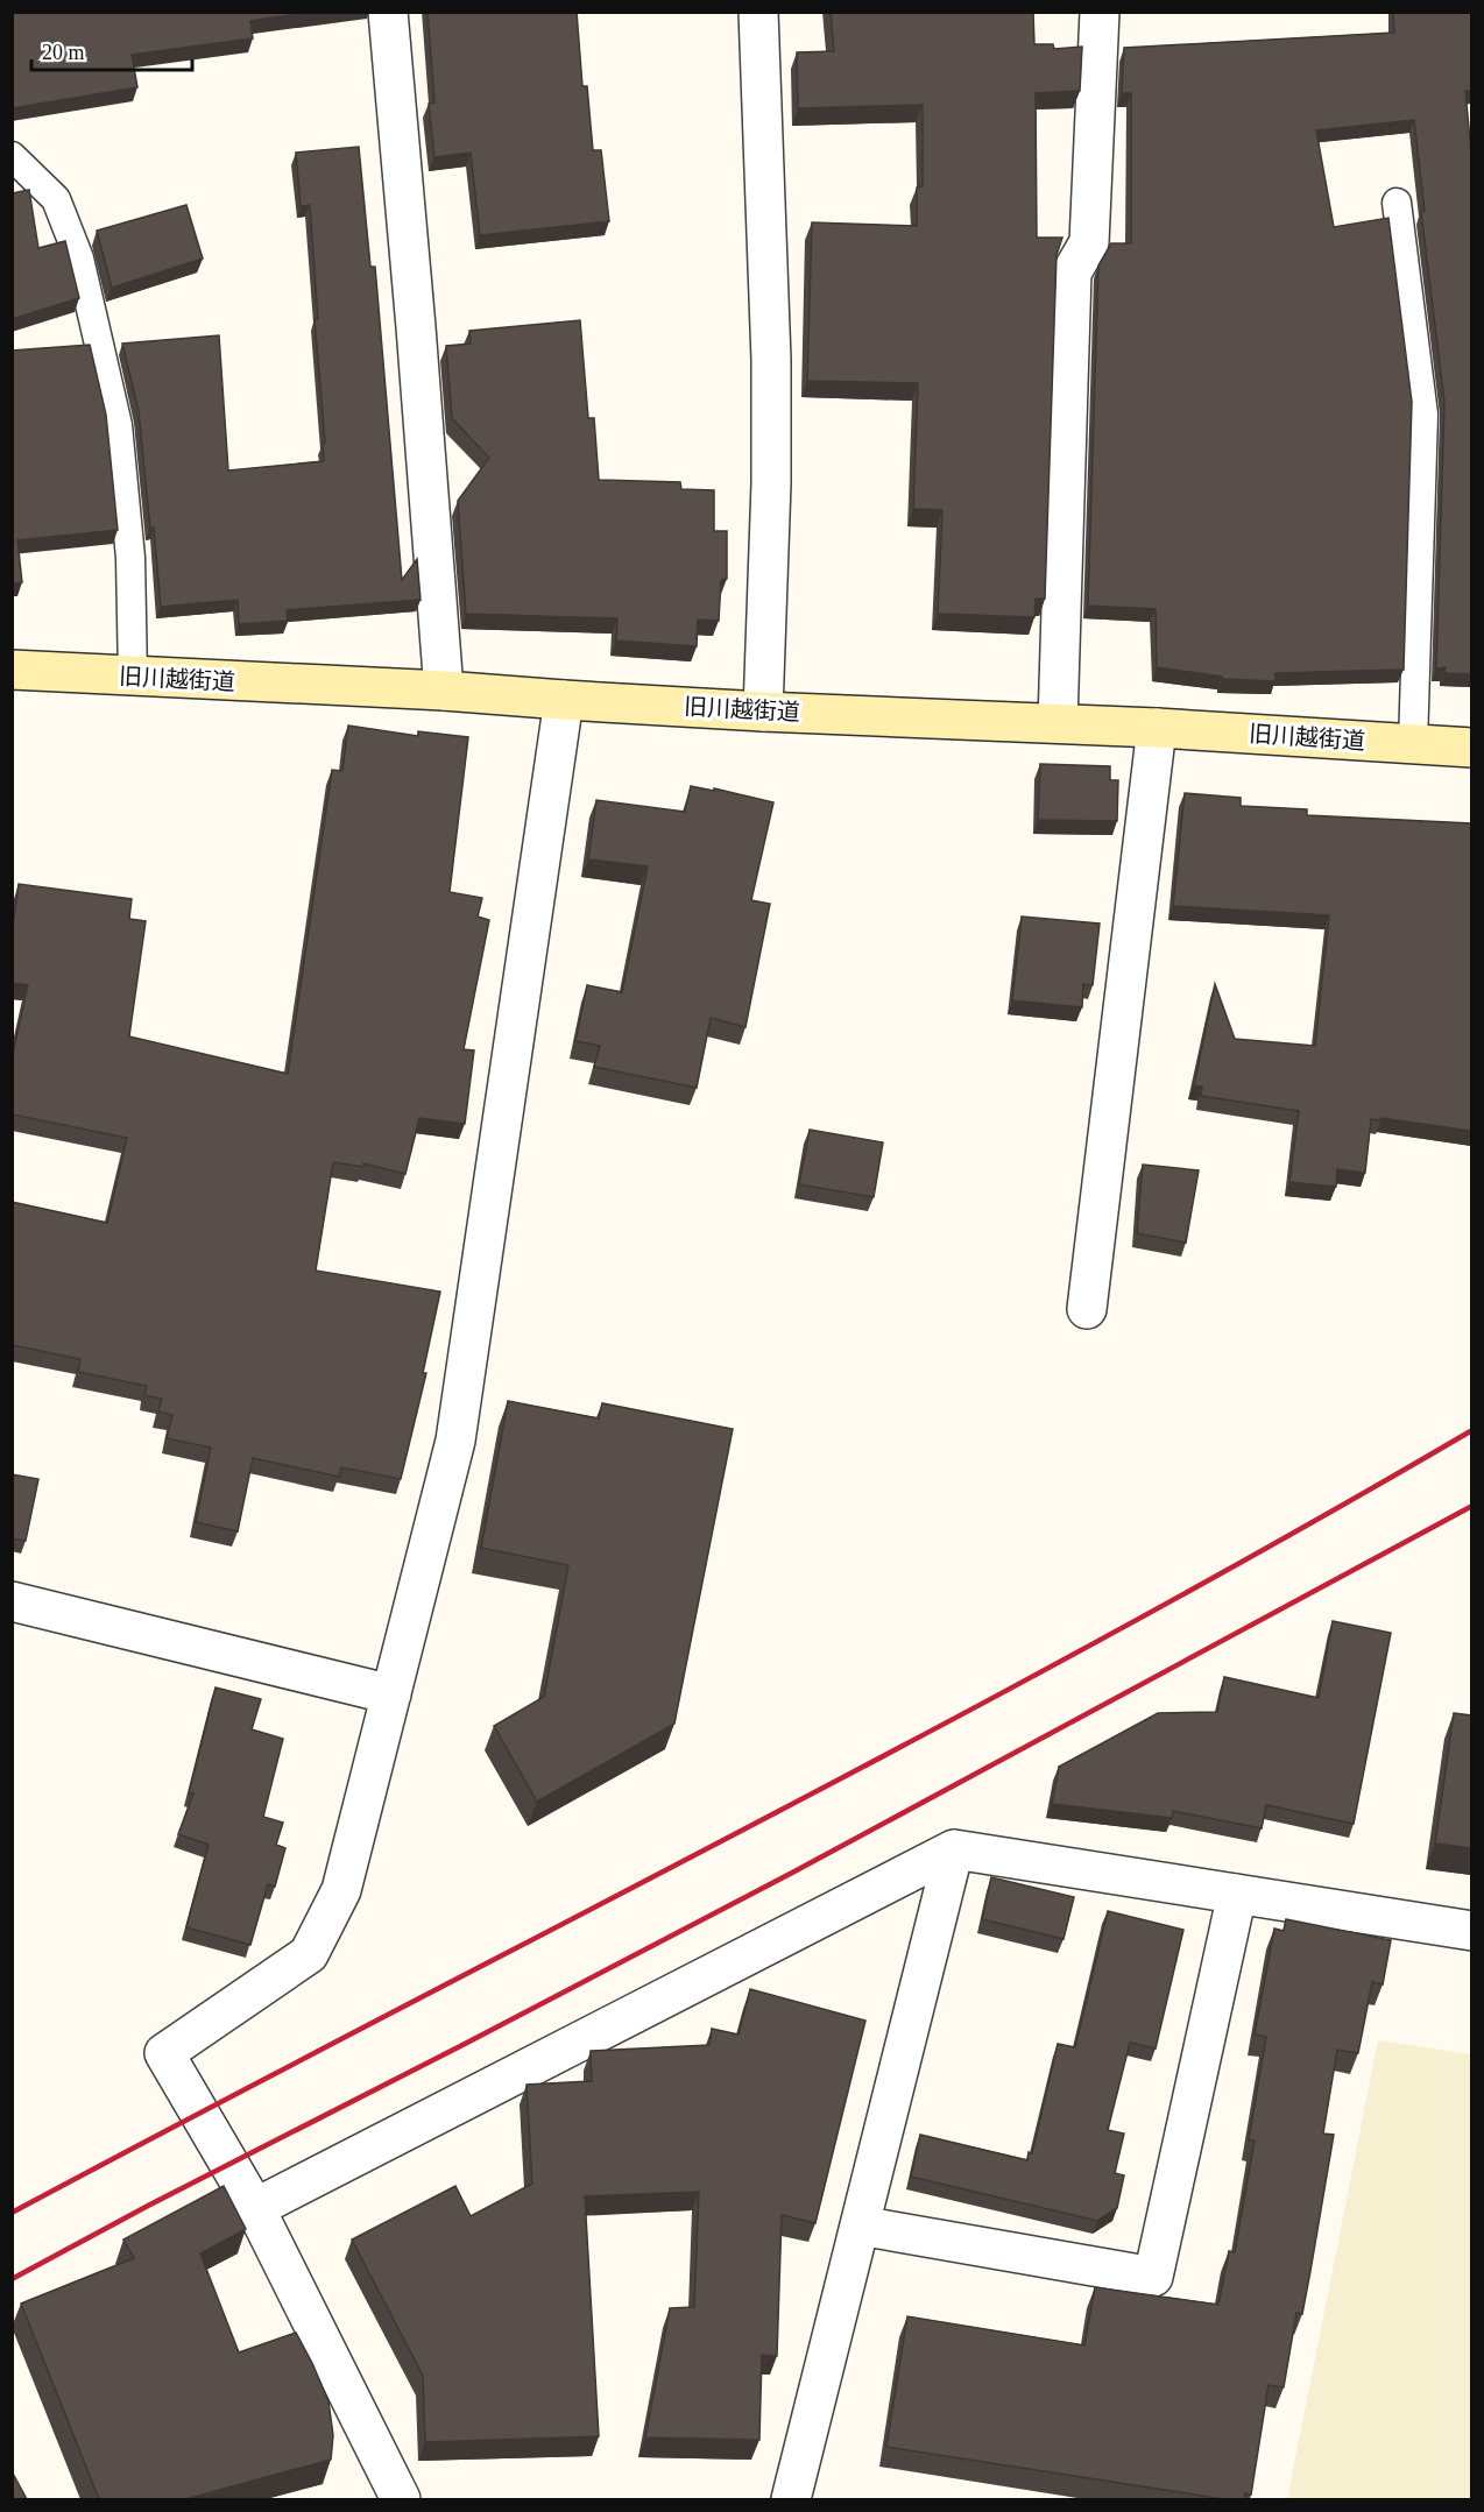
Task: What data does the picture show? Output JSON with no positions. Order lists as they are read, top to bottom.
{
  "streets": {
    "main road": ["旧川越街道"]
  },
  "scale_bar": "20 m"
}
